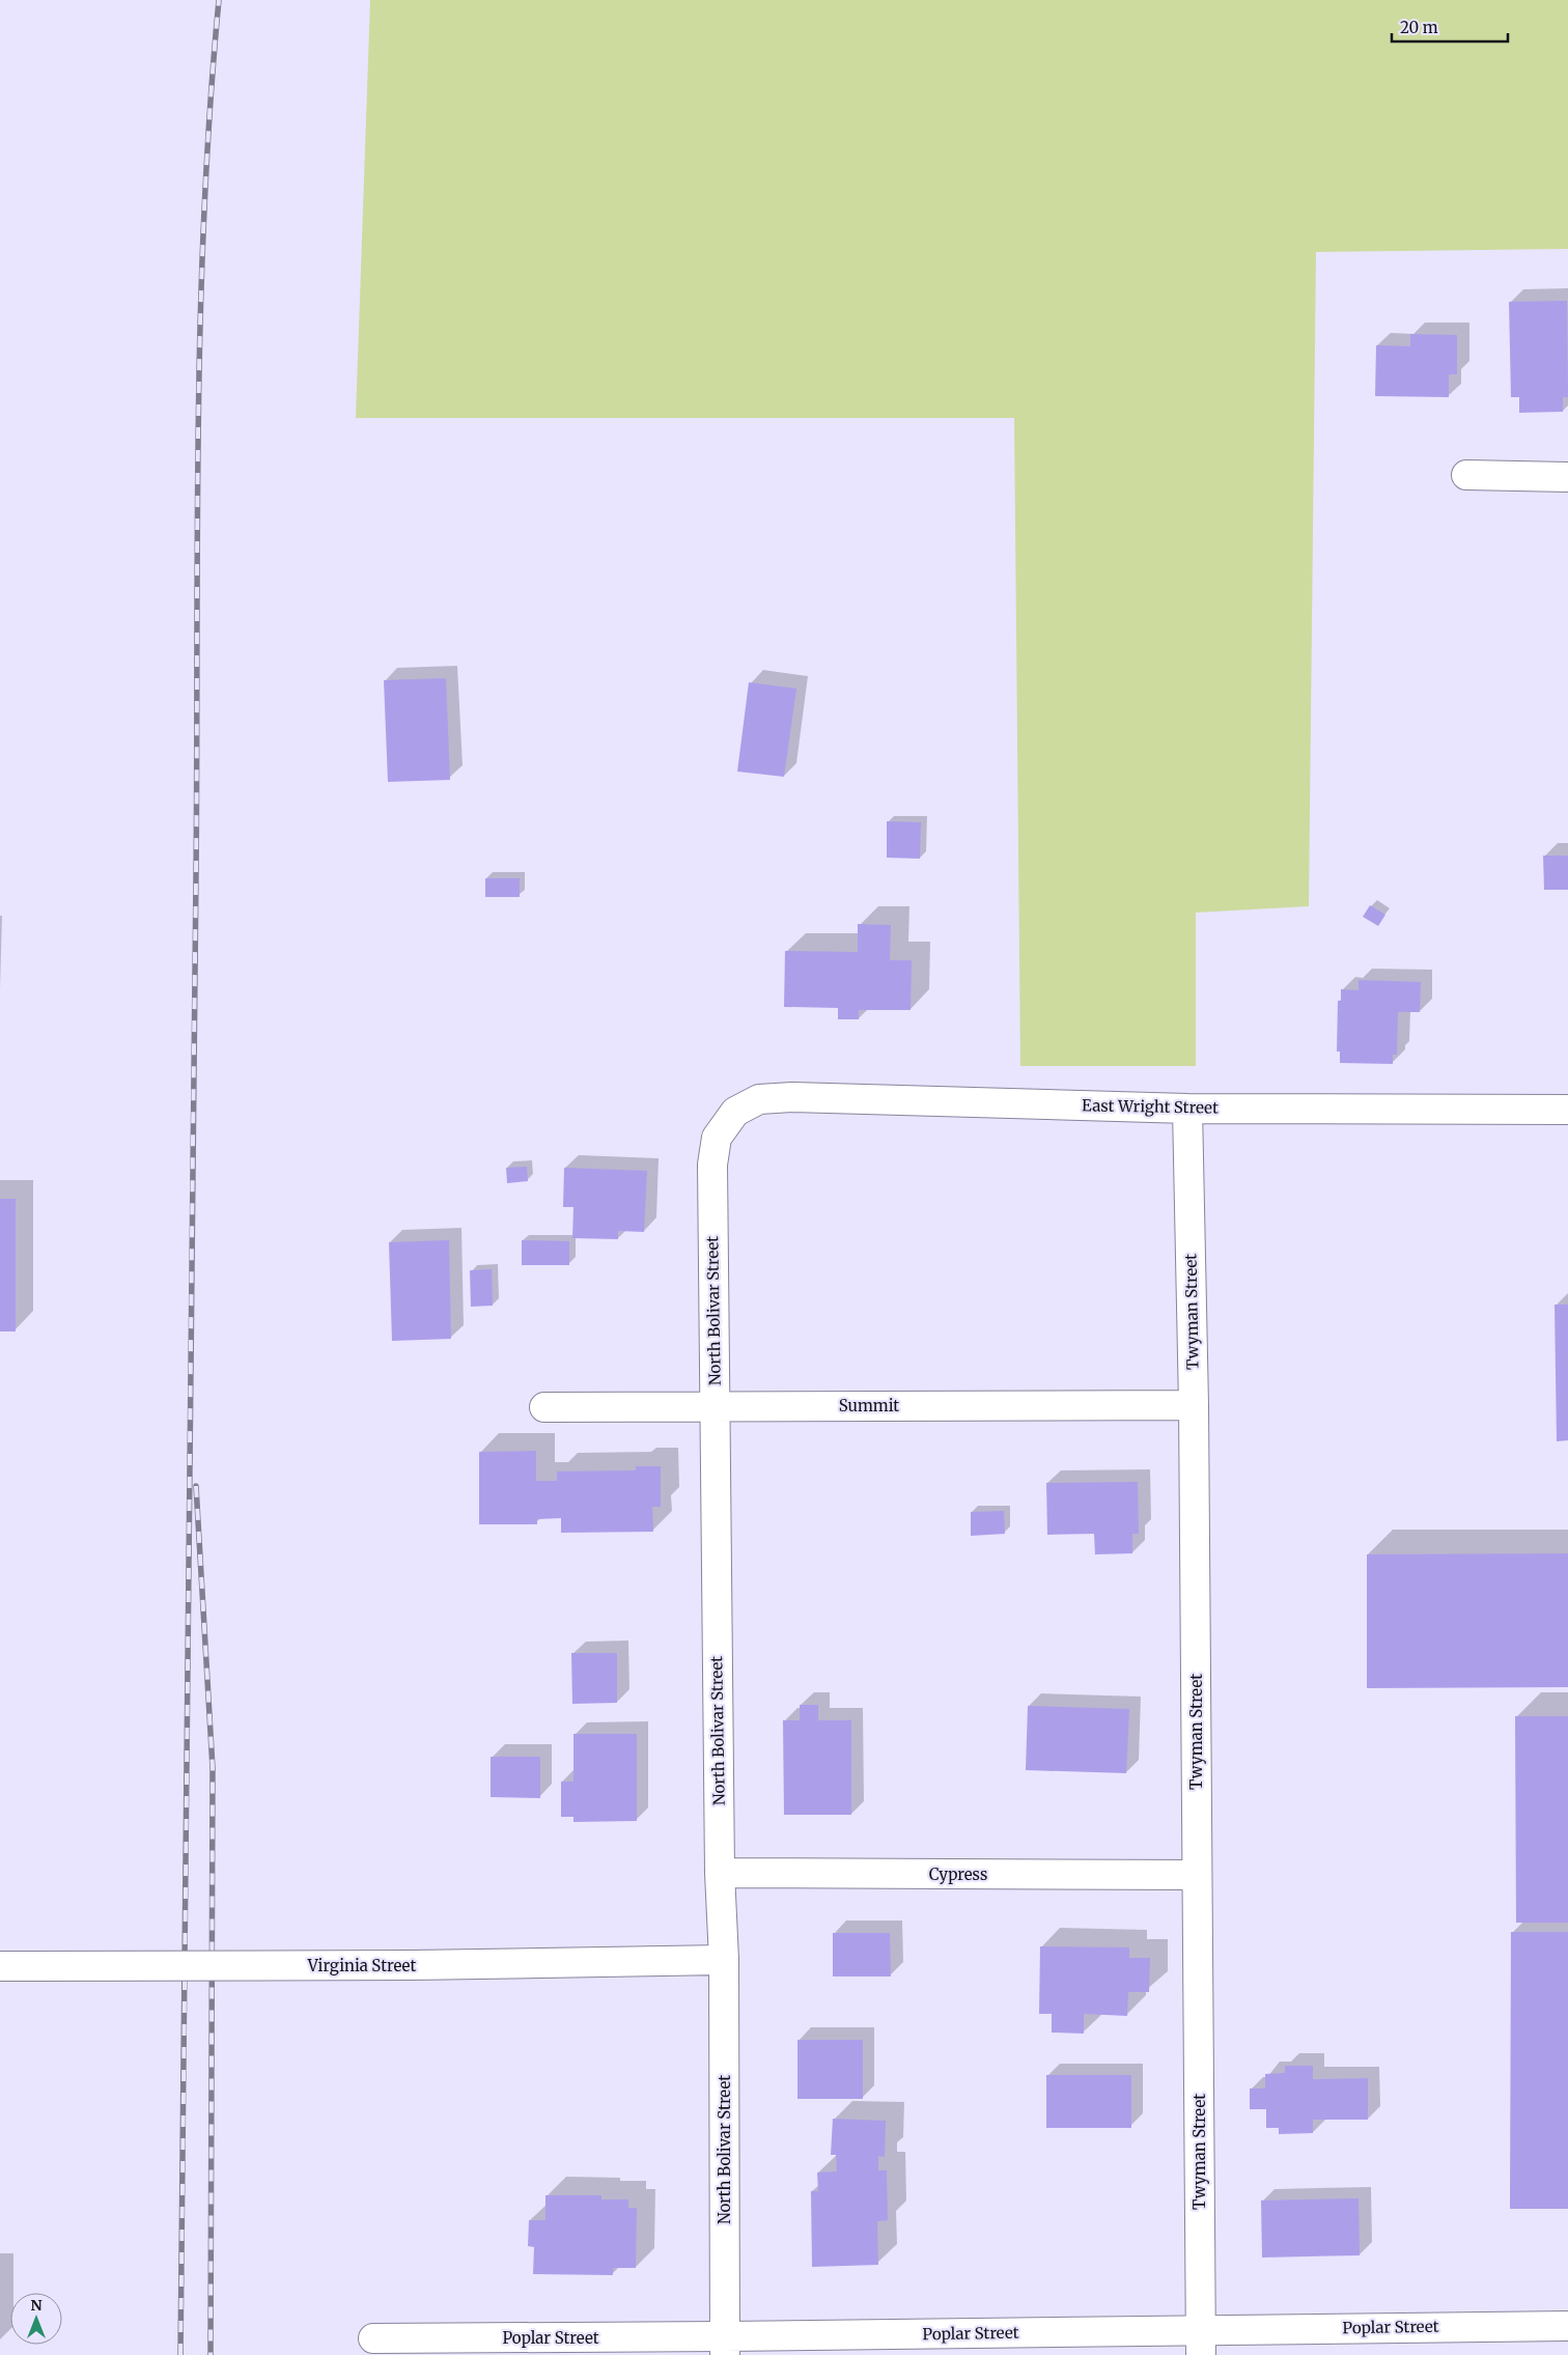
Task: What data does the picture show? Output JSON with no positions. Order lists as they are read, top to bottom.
{
  "streets": {
    "street": [
      "East Wright Street",
      "North Bolivar Street",
      "Twyman Street",
      "Summit",
      "Cypress",
      "Virginia Street",
      "Poplar Street"
    ]
  },
  "crossings": [
    ["East Wright Street", "North Bolivar Street"],
    ["East Wright Street", "Twyman Street"],
    ["North Bolivar Street", "Summit"],
    ["North Bolivar Street", "Cypress"],
    ["North Bolivar Street", "Virginia Street"],
    ["North Bolivar Street", "Poplar Street"],
    ["Twyman Street", "Summit"],
    ["Twyman Street", "Cypress"],
    ["Twyman Street", "Poplar Street"]
  ],
  "scale_bar": "20 m",
  "north": "top"
}
